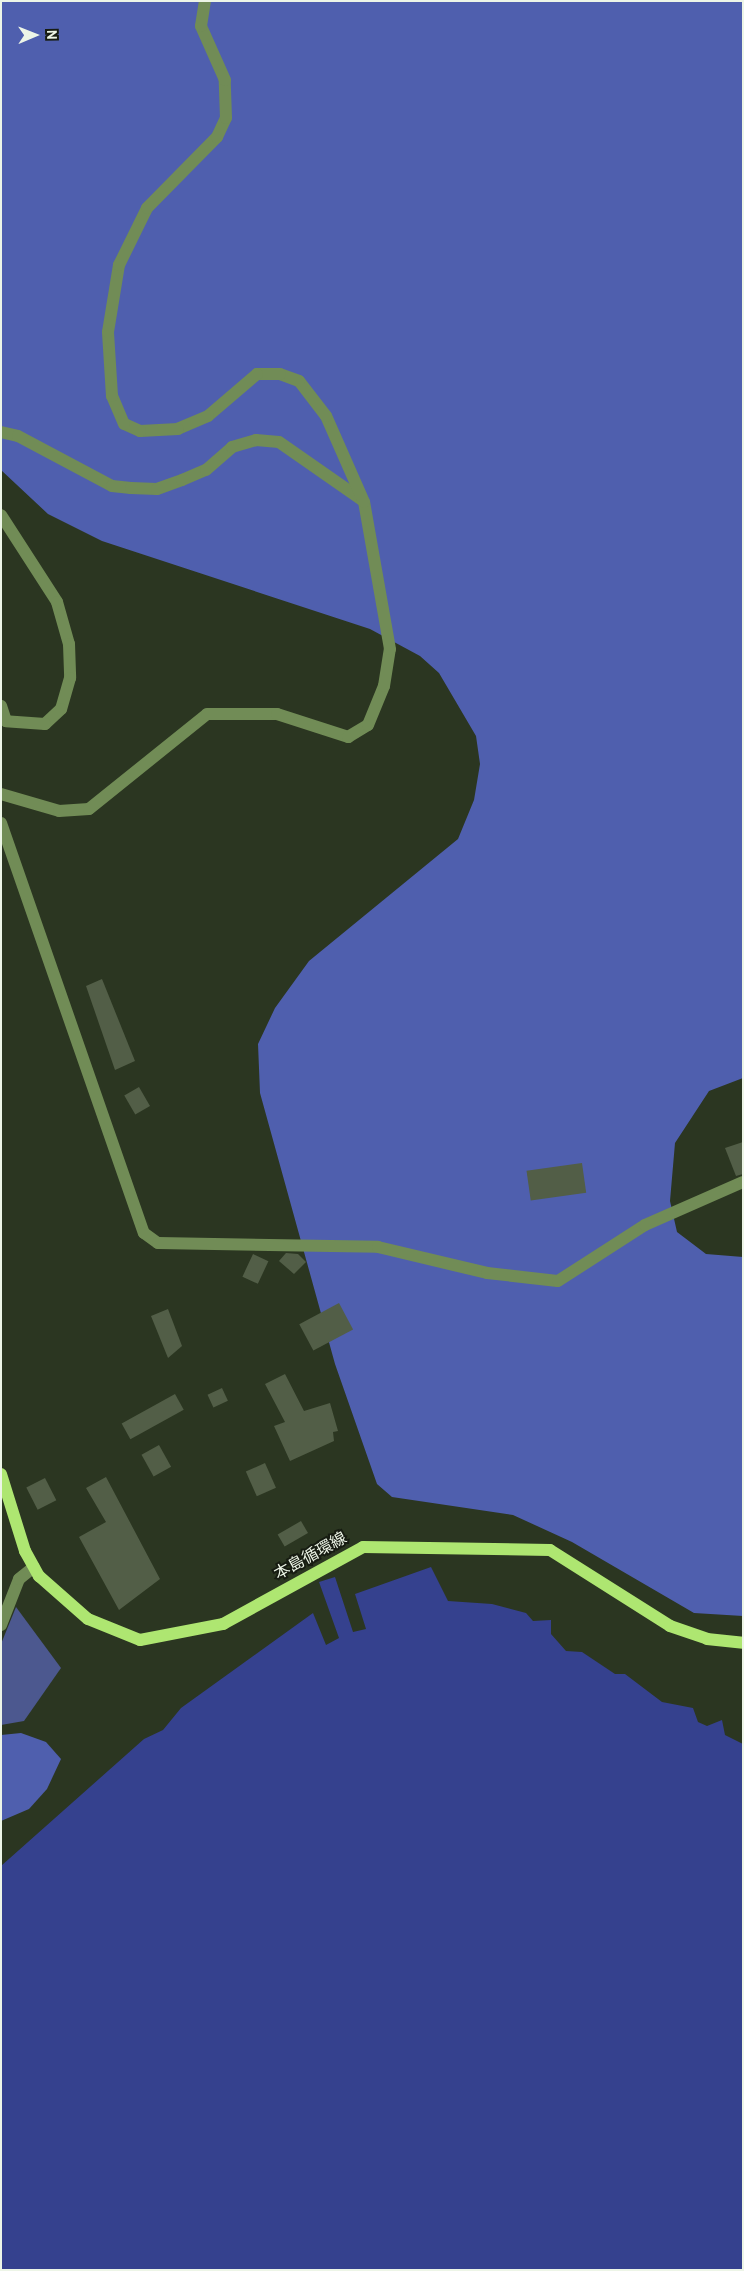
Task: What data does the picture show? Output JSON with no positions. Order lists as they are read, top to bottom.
{
  "streets": {
    "main road": ["本島循環線"]
  },
  "north": "right"
}
